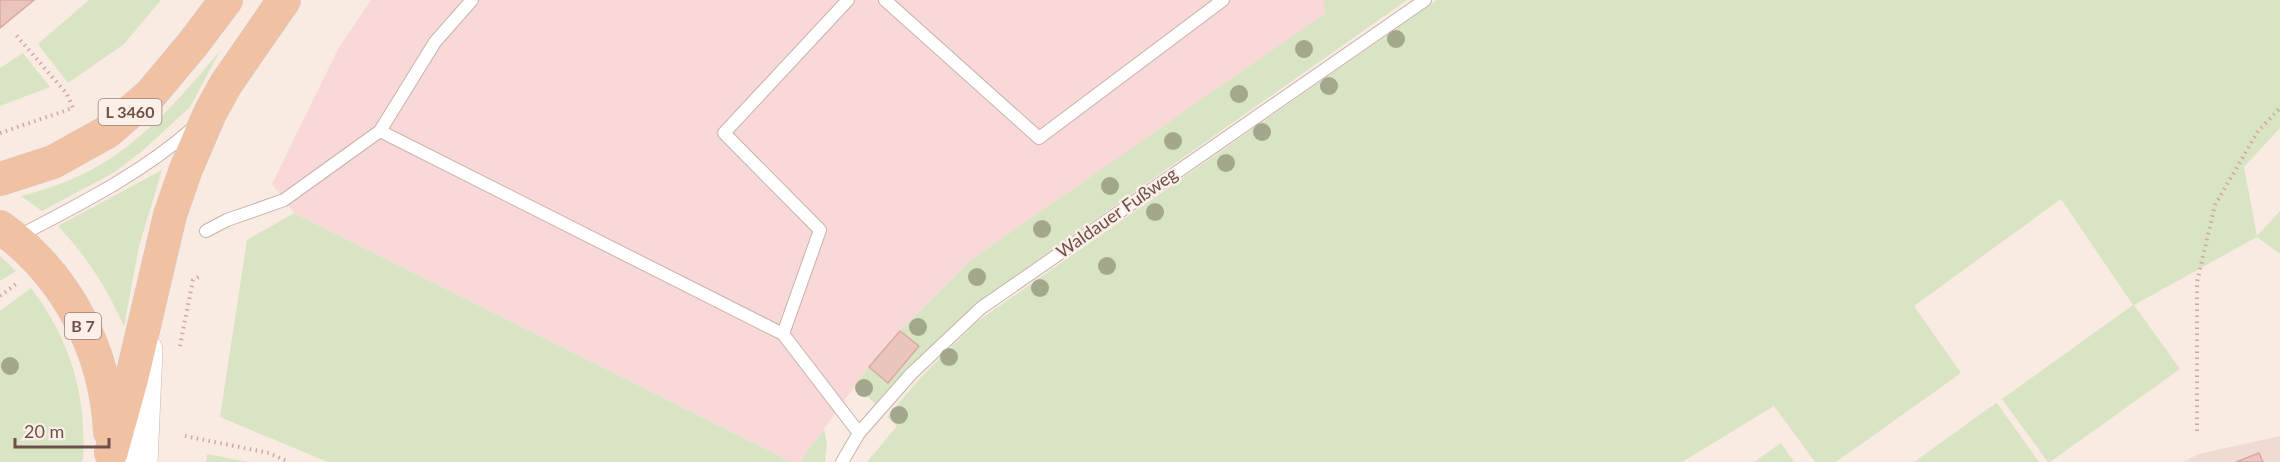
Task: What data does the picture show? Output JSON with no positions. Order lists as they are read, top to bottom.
{
  "streets": {
    "main road": ["L 3460", "B 7"],
    "lane": ["Waldauer Fußweg"]
  },
  "scale_bar": "20 m"
}
